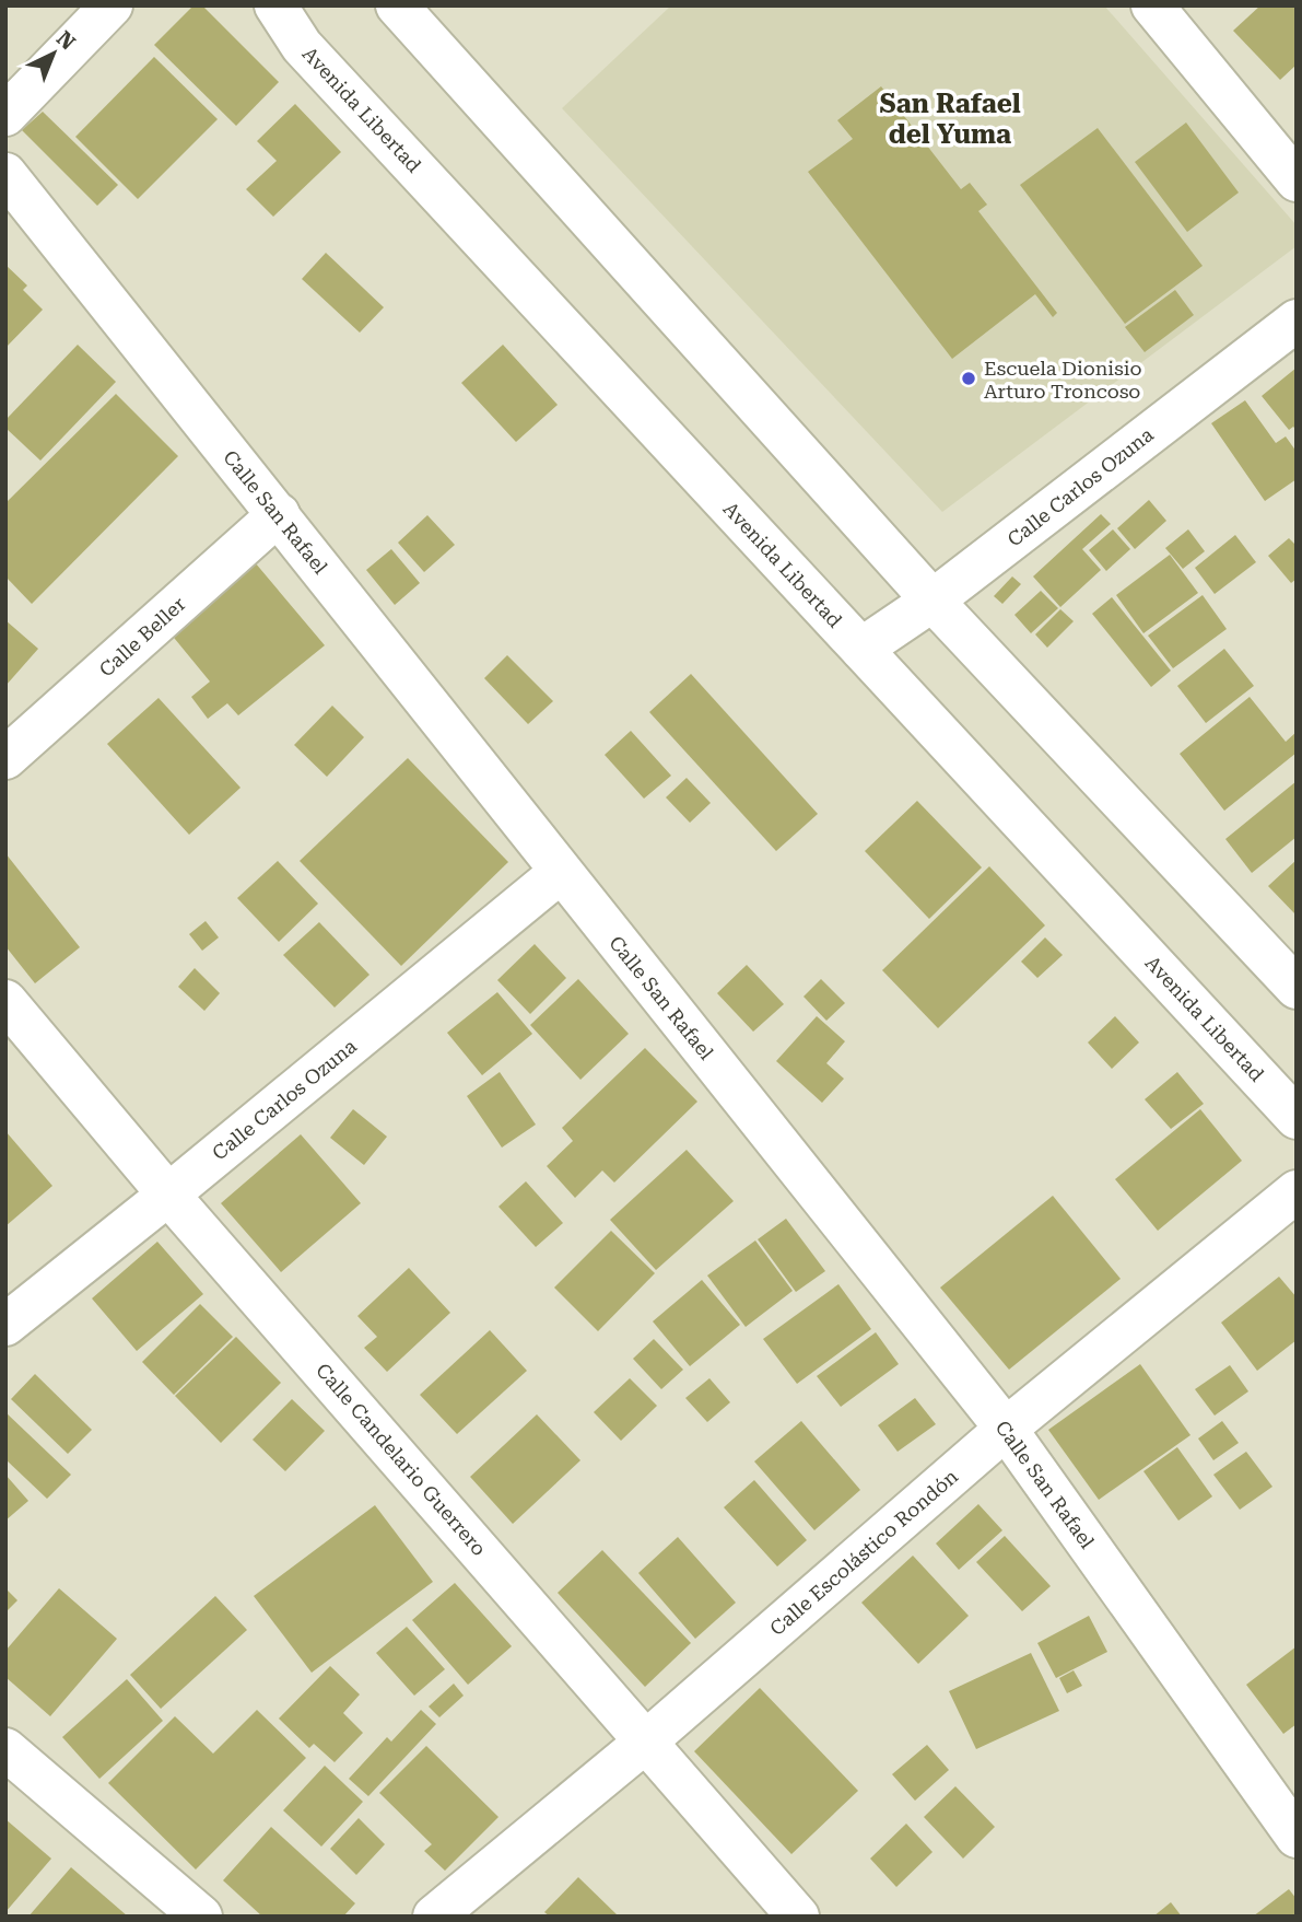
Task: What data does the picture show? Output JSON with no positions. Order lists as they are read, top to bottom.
{
  "streets": {
    "street": [
      "Avenida Libertad",
      "Calle Carlos Ozuna",
      "Calle San Rafael",
      "Calle Beller",
      "Calle Candelario Guerrero",
      "Calle Escolástico Rondón"
    ]
  },
  "crossings": [
    ["Avenida Libertad", "Calle Carlos Ozuna"],
    ["Calle Carlos Ozuna", "Calle San Rafael"],
    ["Calle Carlos Ozuna", "Calle Candelario Guerrero"],
    ["Calle San Rafael", "Calle Beller"],
    ["Calle San Rafael", "Calle Escolástico Rondón"],
    ["Calle Candelario Guerrero", "Calle Escolástico Rondón"]
  ],
  "districts": ["San Rafael del Yuma"],
  "places": ["Escuela Dionisio Arturo Troncoso"],
  "north": "top right"
}
